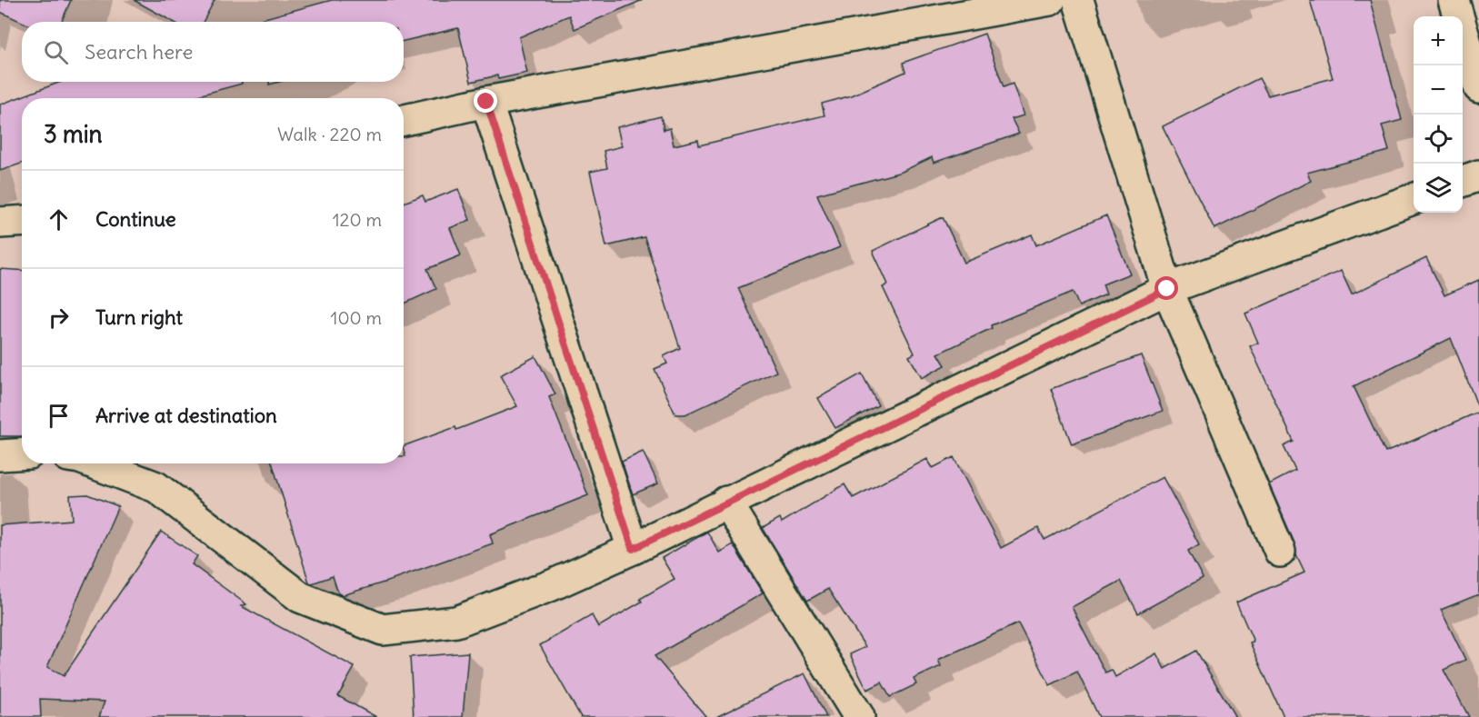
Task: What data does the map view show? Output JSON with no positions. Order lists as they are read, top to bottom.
{
  "page": {
    "map_buttons": ["+", "−"],
    "search": "Search here",
    "heading": ["3 min", "Walk · 220 m"],
    "list": [
      ["Continue", "120 m"],
      ["Turn right", "100 m"],
      "Arrive at destination"
    ]
  }
}
